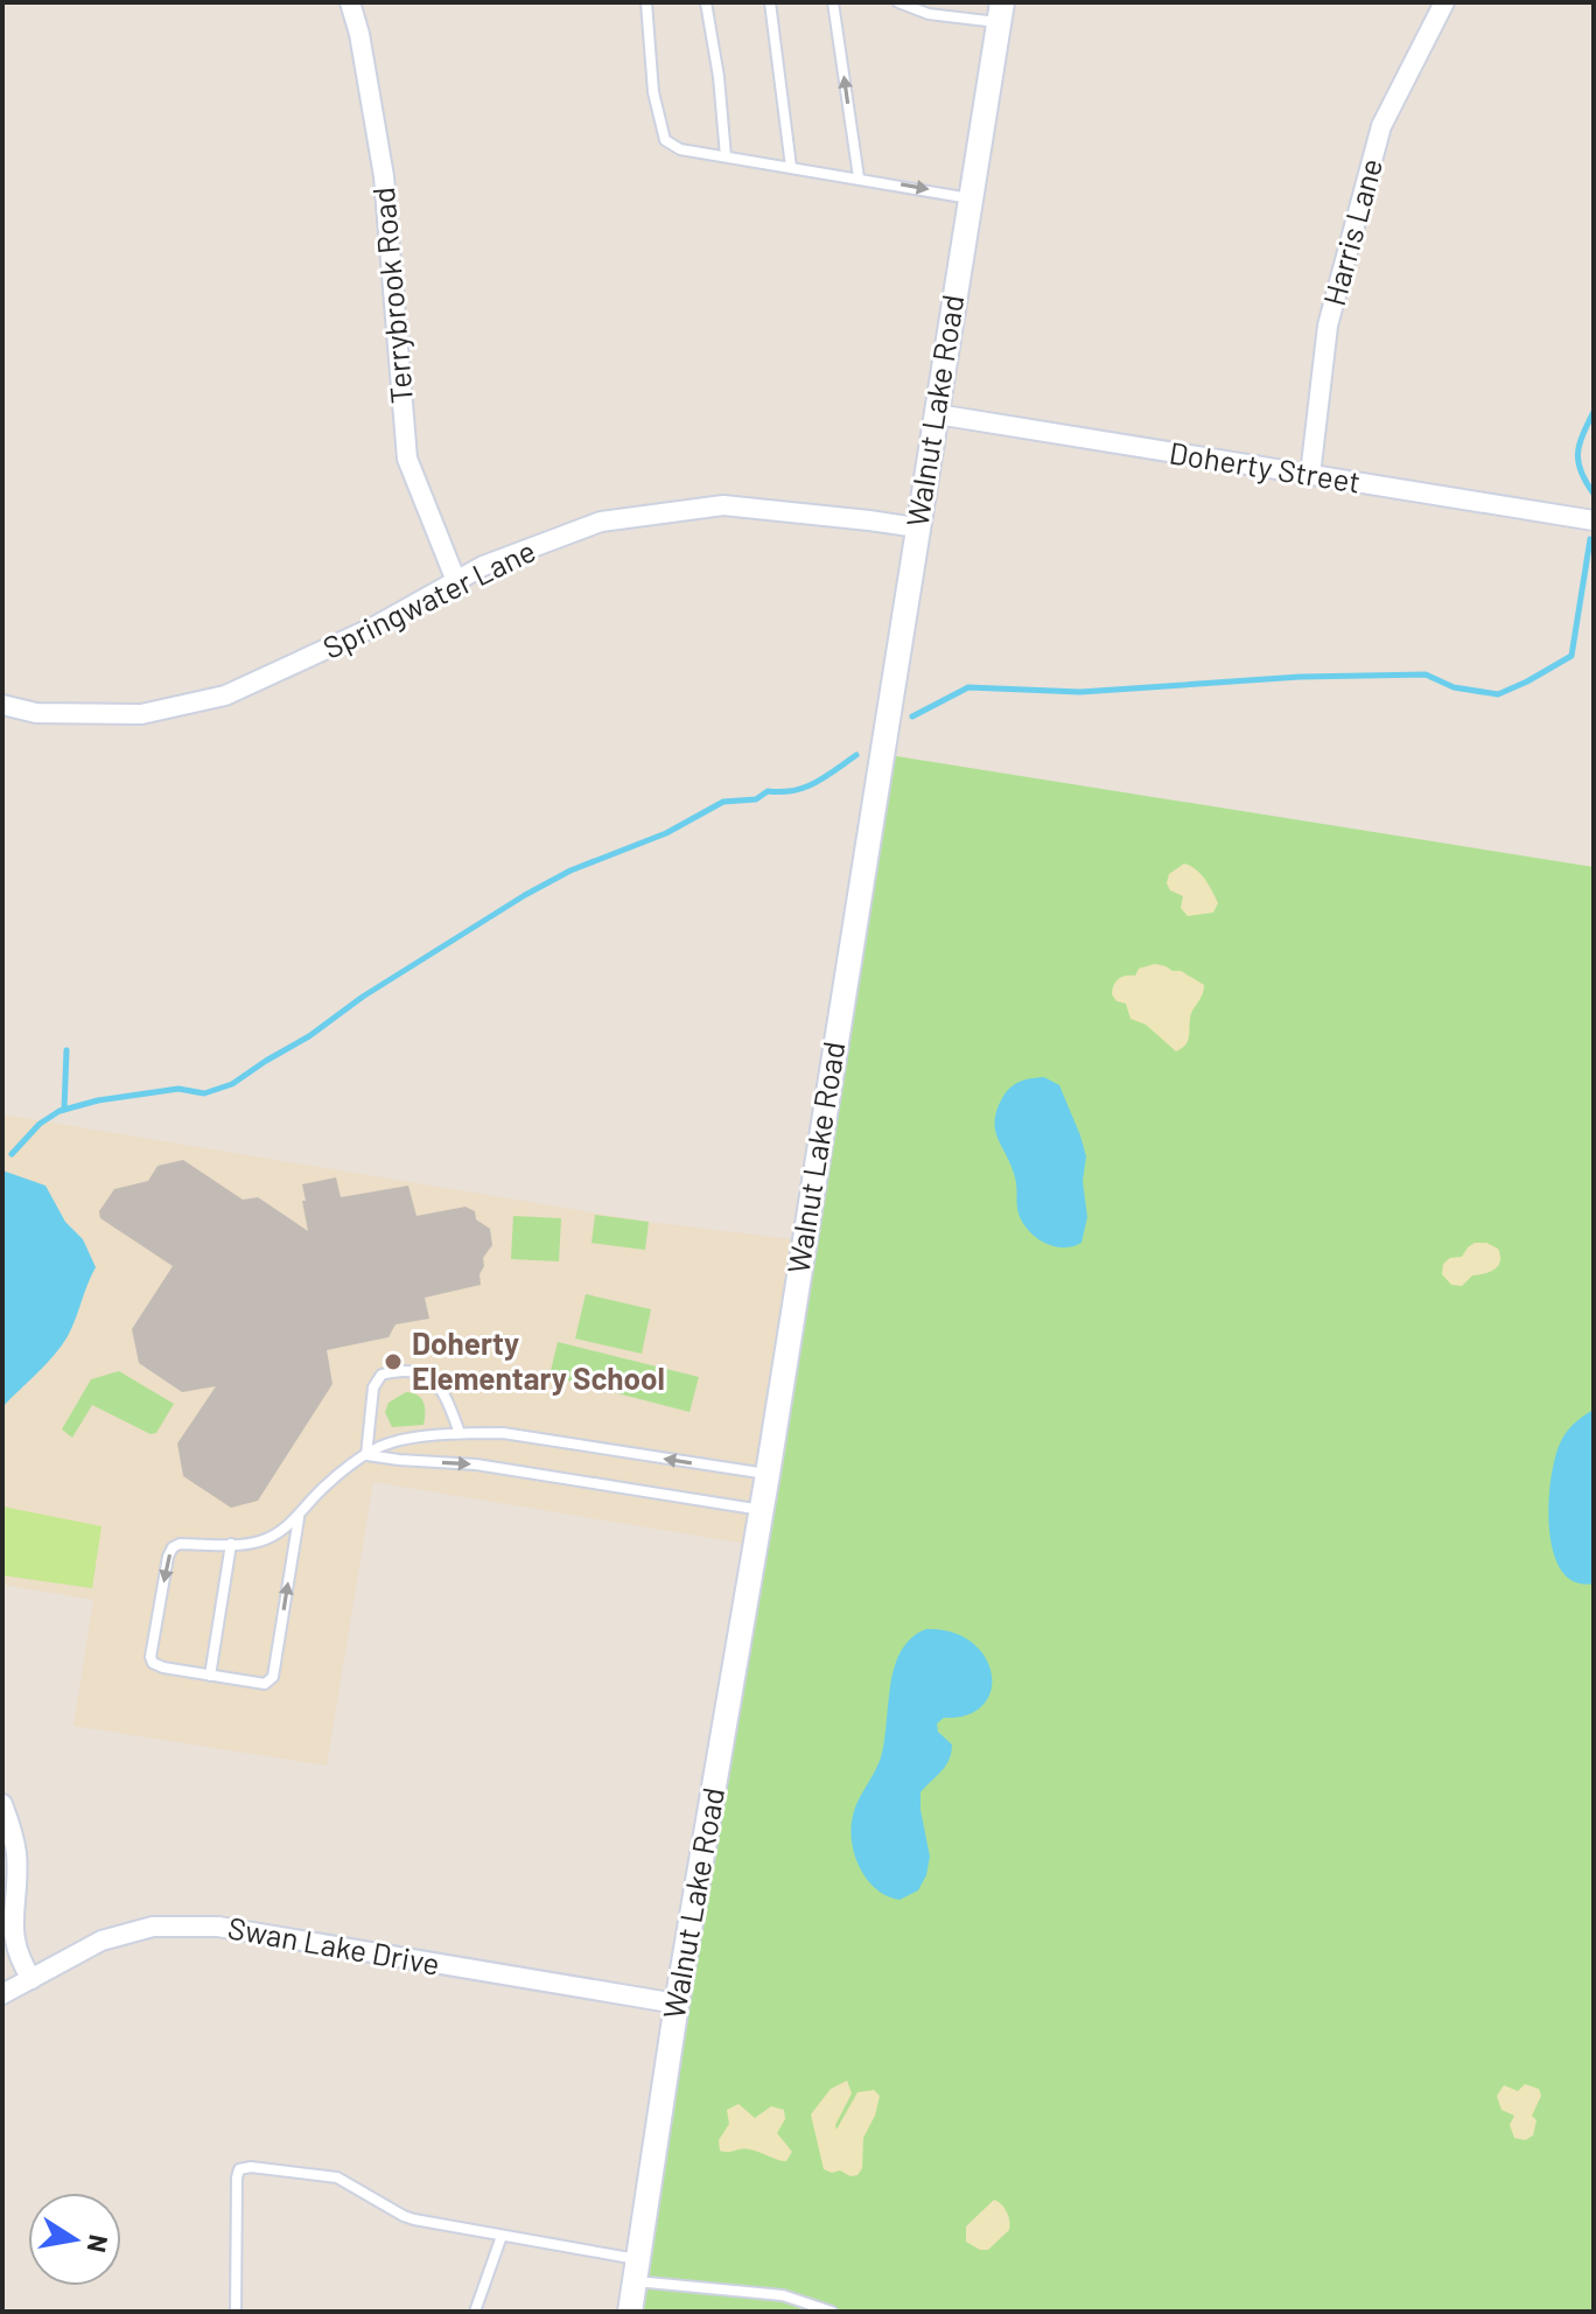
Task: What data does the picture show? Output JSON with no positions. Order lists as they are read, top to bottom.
{
  "streets": {
    "street": [
      "Harris Lane",
      "Terrybrook Road",
      "Walnut Lake Road",
      "Doherty Street",
      "Springwater Lane",
      "Swan Lake Drive"
    ]
  },
  "crossings": [
    ["Harris Lane", "Doherty Street"],
    ["Terrybrook Road", "Springwater Lane"],
    ["Walnut Lake Road", "Doherty Street"],
    ["Walnut Lake Road", "Springwater Lane"],
    ["Walnut Lake Road", "Swan Lake Drive"]
  ],
  "places": ["Doherty Elementary School"],
  "north": "right"
}
